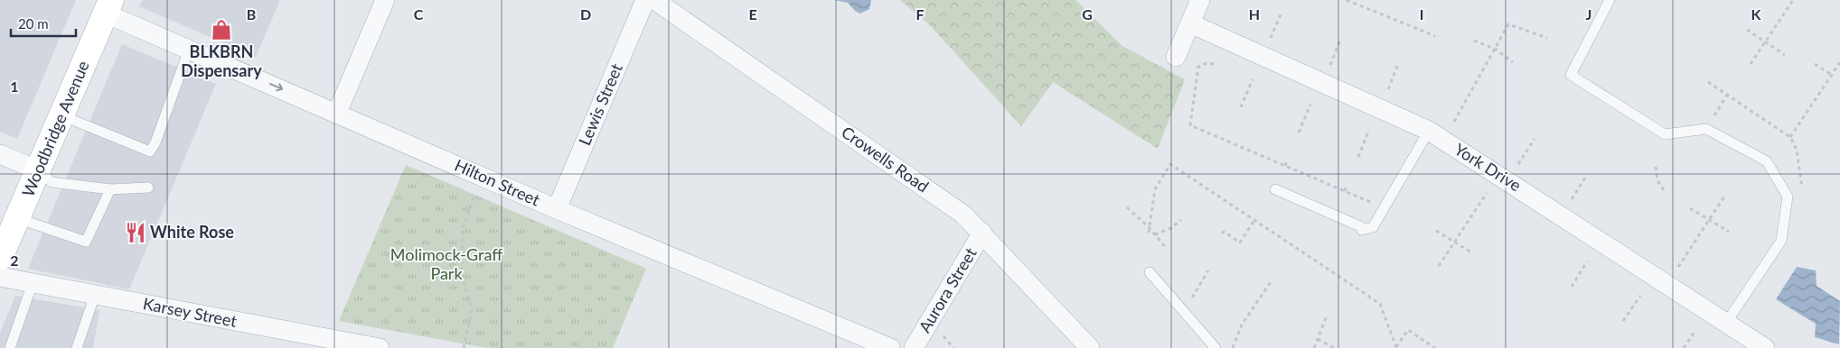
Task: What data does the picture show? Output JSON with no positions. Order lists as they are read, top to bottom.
{
  "streets": {
    "main road": ["Woodbridge Avenue"],
    "street": [
      "Lewis Street",
      "Crowells Road",
      "York Drive",
      "Hilton Street",
      "Aurora Street",
      "Karsey Street"
    ]
  },
  "crossings": [
    ["Lewis Street", "Hilton Street"],
    ["Woodbridge Avenue", "Hilton Street"],
    ["Crowells Road", "Aurora Street"]
  ],
  "parks": ["Molimock-Graff Park"],
  "places": {
    "shop": ["BLKBRN Dispensary"],
    "restaurant": ["White Rose"]
  },
  "scale_bar": "20 m",
  "grid": {
    "columns": [
      "B",
      "C",
      "D",
      "E",
      "F",
      "G",
      "H",
      "I",
      "J",
      "K"
    ],
    "rows": ["1", "2"]
  }
}
